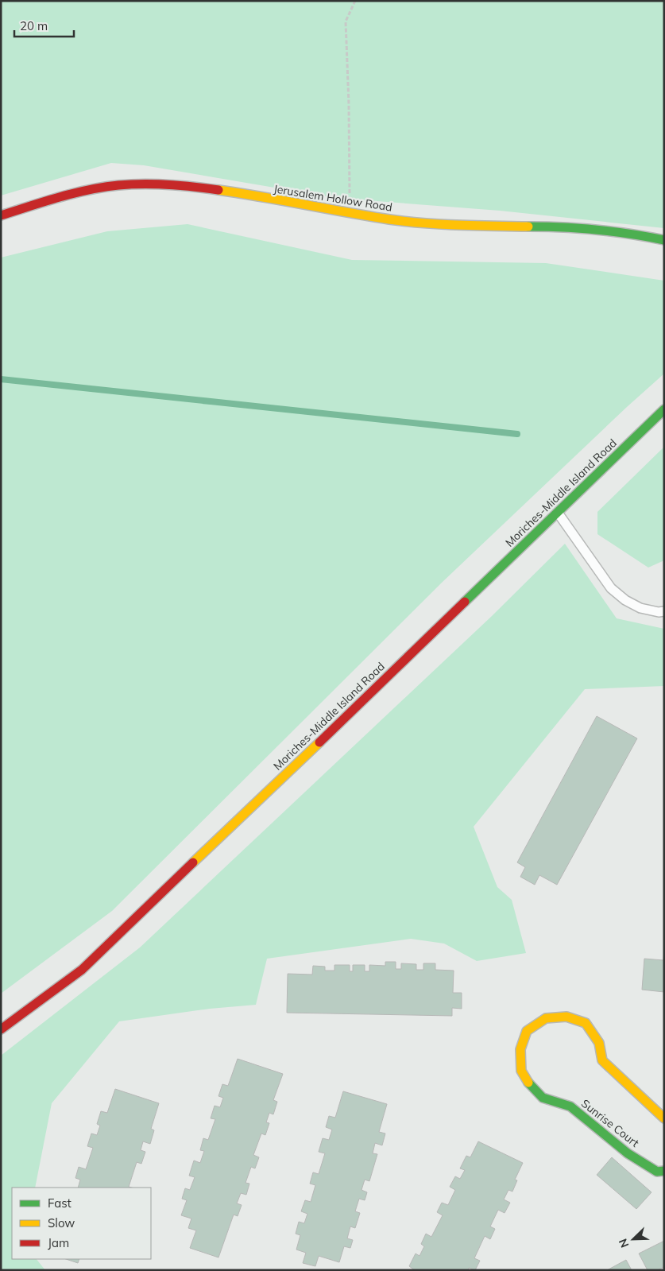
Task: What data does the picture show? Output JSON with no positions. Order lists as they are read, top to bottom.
{
  "streets": {
    "street": ["Jerusalem Hollow Road", "Moriches-Middle Island Road", "Sunrise Court"]
  },
  "legend": ["Fast", "Slow", "Jam"],
  "scale_bar": "20 m",
  "north": "bottom left"
}
